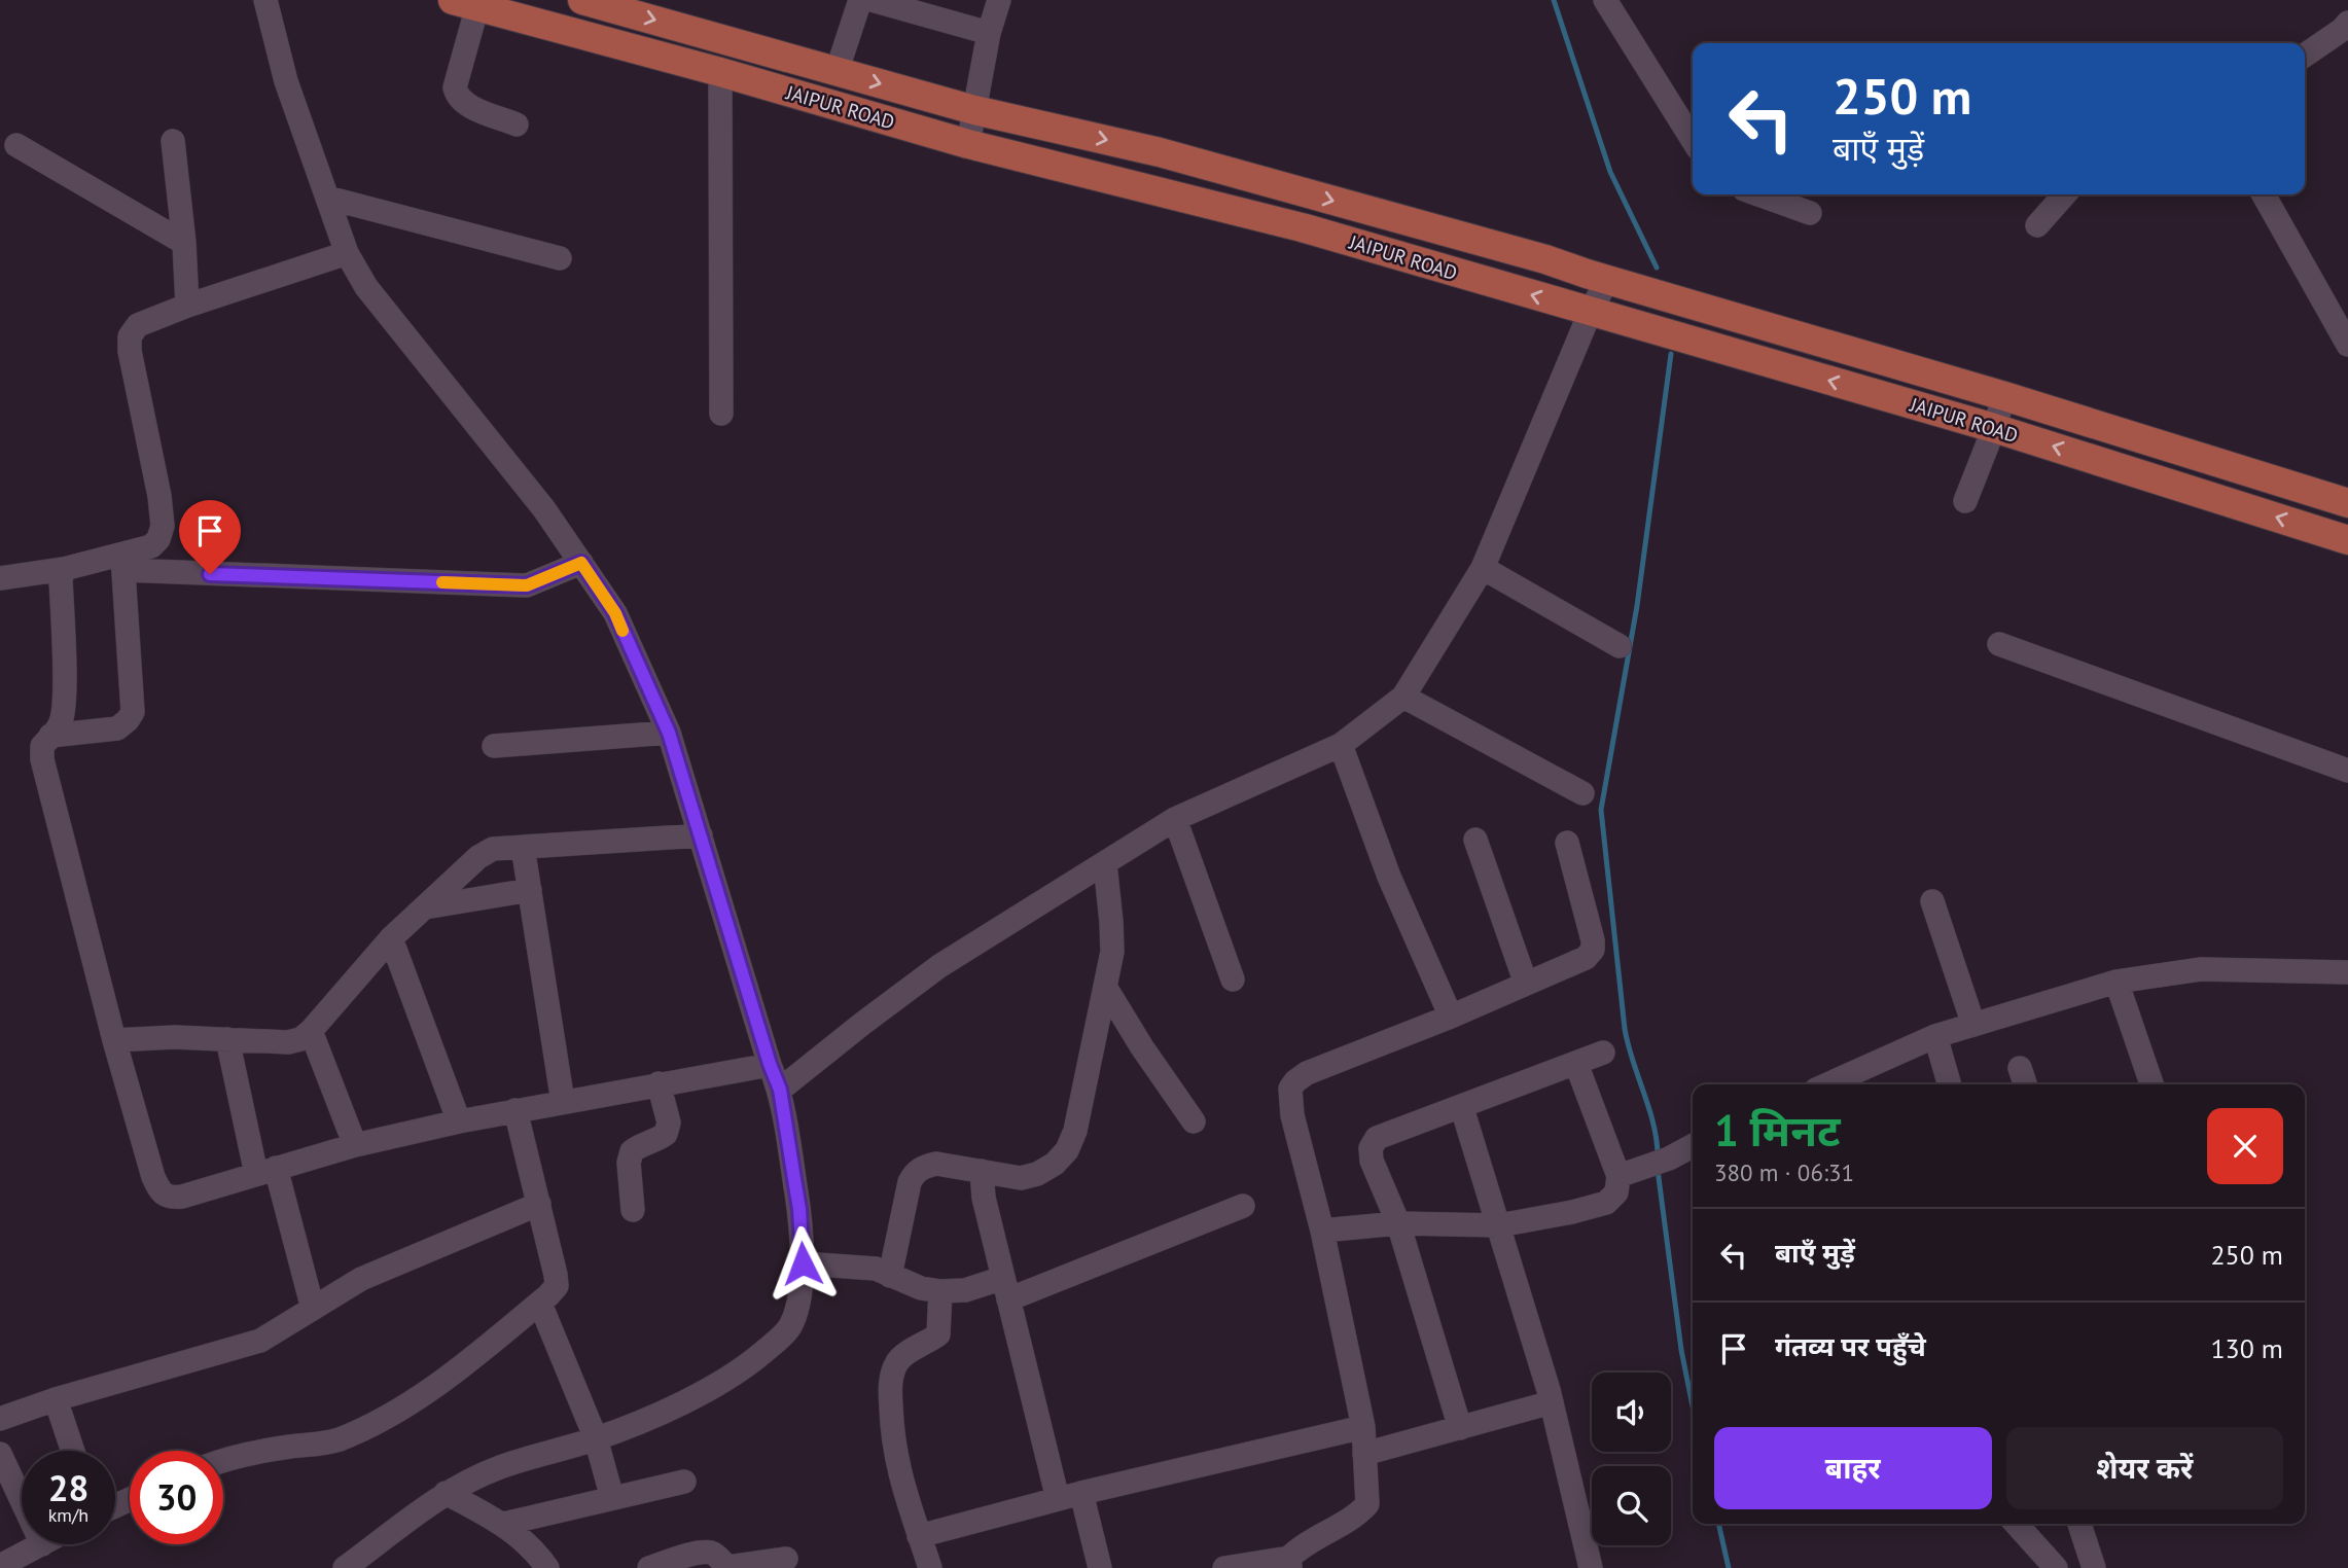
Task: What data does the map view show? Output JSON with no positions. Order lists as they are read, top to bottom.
{
  "streets": {
    "main road": ["JAIPUR ROAD"]
  },
  "page": {
    "turn": ["250 m", "बाएँ मुड़ें"],
    "heading": ["1 मिनट", "380 m · 06:31"],
    "list": [
      {
        "name": "बाएँ मुड़ें",
        "value": "250 m"
      },
      {
        "name": "गंतव्य पर पहुँचे",
        "value": "130 m"
      }
    ],
    "buttons": ["बाहर", "शेयर करें"],
    "speed": "28 km/h",
    "limit": "30"
  }
}
